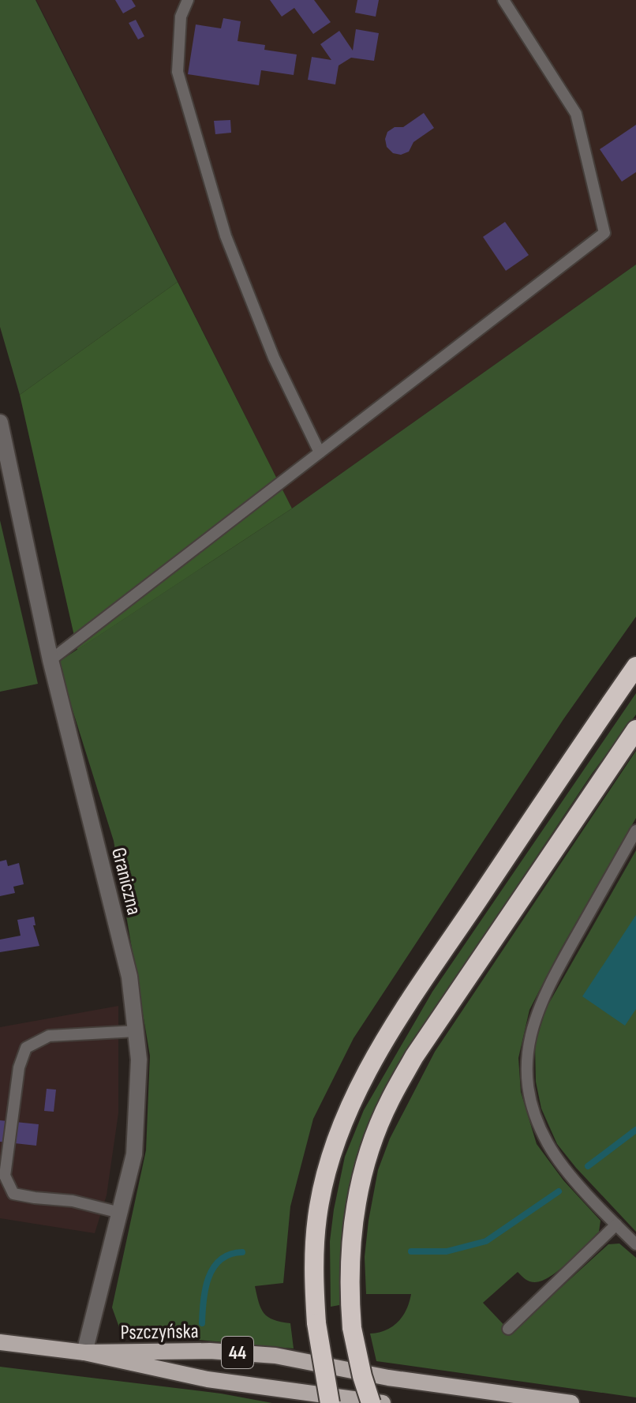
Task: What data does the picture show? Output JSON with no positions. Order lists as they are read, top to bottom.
{
  "streets": {
    "main road": ["Pszczyńska", "44"],
    "street": ["Graniczna"]
  },
  "crossings": [
    ["Graniczna", "Pszczyńska"],
    ["Graniczna", "44"],
    ["Pszczyńska", "44"]
  ]
}
